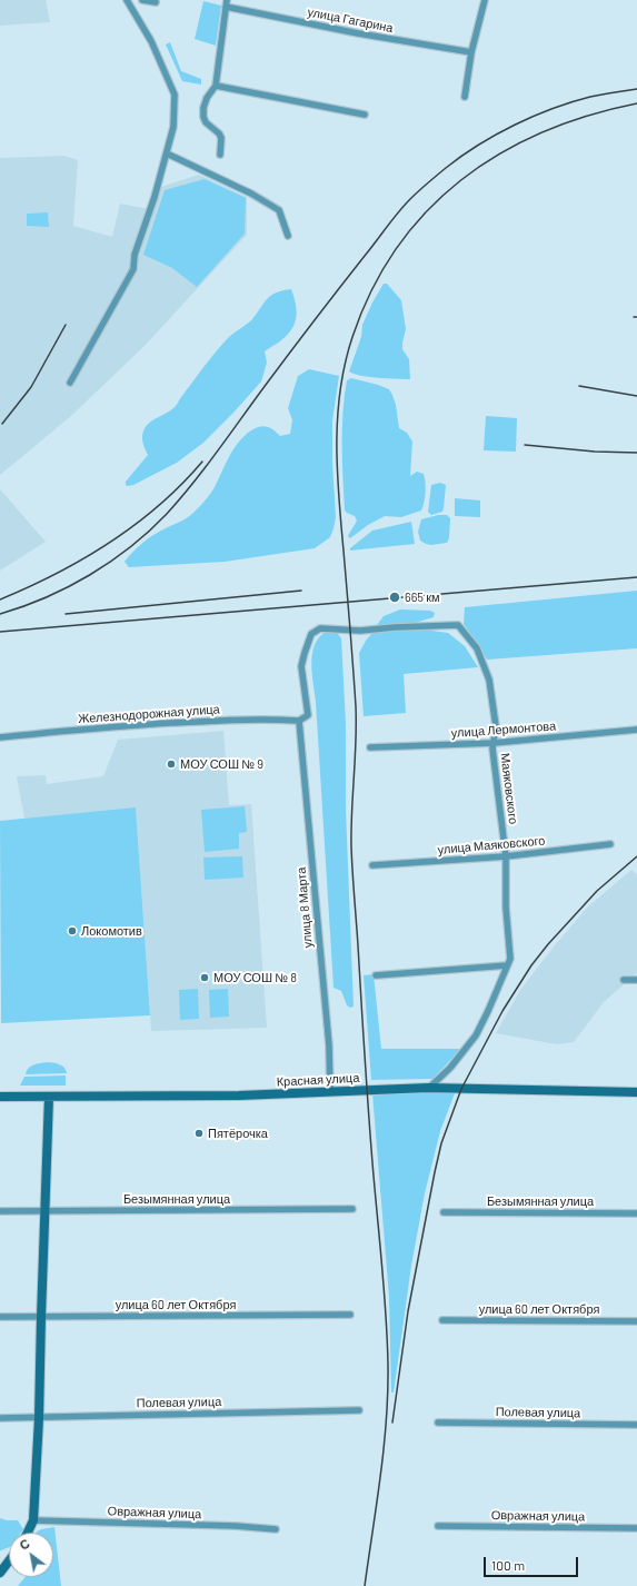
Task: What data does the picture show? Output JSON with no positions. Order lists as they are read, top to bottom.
{
  "streets": {
    "street": [
      "улица Гагарина",
      "Железнодорожная улица",
      "улица Лермонтова",
      "Маяковского",
      "улица Маяковского",
      "улица 8 Марта",
      "Красная улица",
      "Безымянная улица",
      "улица 60 лет Октября",
      "Полевая улица",
      "Овражная улица"
    ]
  },
  "crossings": [
    ["Железнодорожная улица", "Маяковского"],
    ["Железнодорожная улица", "улица 8 Марта"],
    ["улица Лермонтова", "Маяковского"],
    ["Маяковского", "улица Маяковского"],
    ["Маяковского", "улица 8 Марта"],
    ["Маяковского", "Красная улица"],
    ["улица 8 Марта", "Красная улица"]
  ],
  "places": [
    "665 км",
    "МОУ СОШ № 9",
    "Локомотив",
    "МОУ СОШ № 8",
    "Пятёрочка"
  ],
  "scale_bar": "100 m",
  "north": "top left"
}
